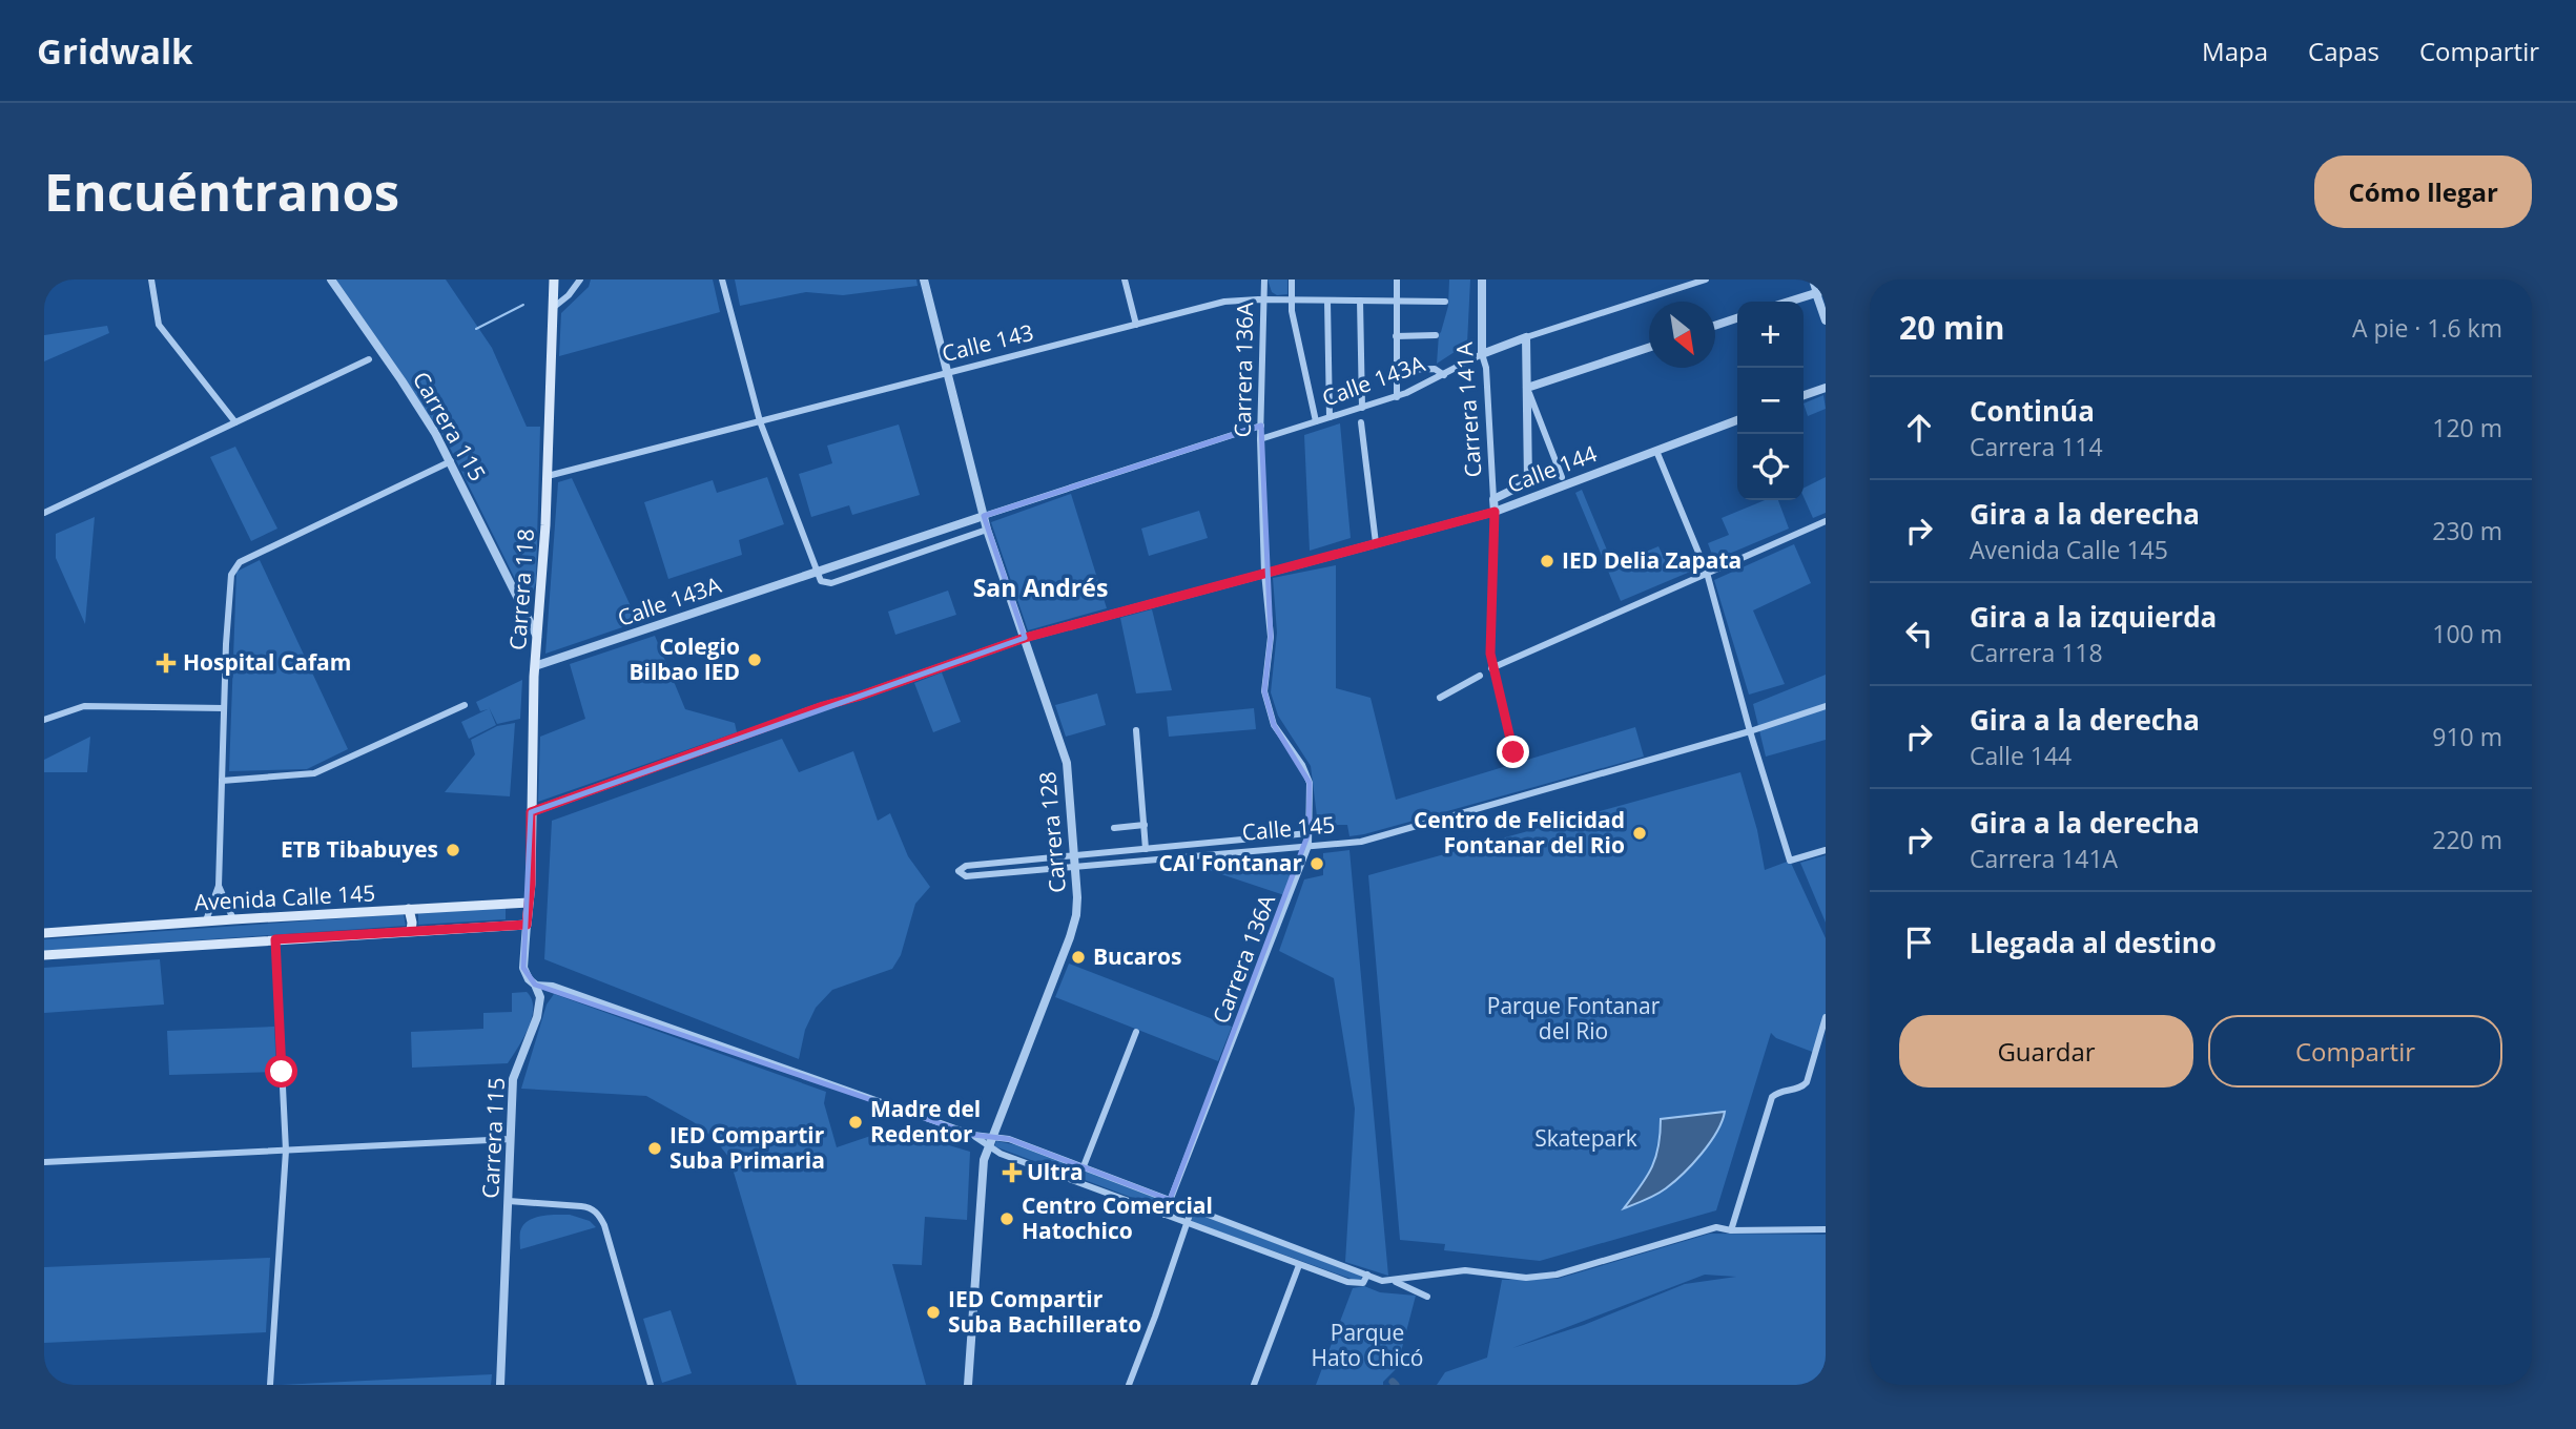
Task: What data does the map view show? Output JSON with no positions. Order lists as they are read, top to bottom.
{
  "streets": {
    "main road": ["Carrera 115", "Carrera 118", "Avenida Calle 145"],
    "street": [
      "Calle 143",
      "Carrera 136A",
      "Calle 143A",
      "Carrera 141A",
      "Calle 144",
      "Calle 145",
      "Carrera 128"
    ]
  },
  "crossings": [
    ["Calle 143", "Carrera 136A"],
    ["Calle 143", "Carrera 118"],
    ["Calle 143", "Carrera 128"],
    ["Carrera 136A", "Calle 143A"],
    ["Carrera 136A", "Calle 144"],
    ["Carrera 136A", "Calle 145"],
    ["Calle 143A", "Carrera 141A"],
    ["Calle 143A", "Carrera 118"],
    ["Calle 143A", "Carrera 128"],
    ["Carrera 141A", "Calle 144"],
    ["Carrera 115", "Carrera 118"],
    ["Carrera 115", "Avenida Calle 145"],
    ["Calle 144", "Carrera 118"],
    ["Calle 144", "Carrera 128"],
    ["Carrera 118", "Avenida Calle 145"],
    ["Calle 145", "Carrera 128"]
  ],
  "districts": ["San Andrés"],
  "parks": ["Parque Fontanar del Rio", "Skatepark", "Parque Hato Chicó"],
  "places": {
    "other": [
      "IED Delia Zapata",
      "Colegio Bilbao IED",
      "Centro de Felicidad Fontanar del Rio",
      "ETB Tibabuyes",
      "CAI Fontanar",
      "Bucaros",
      "Madre del Redentor",
      "IED Compartir Suba Primaria",
      "Centro Comercial Hatochico",
      "IED Compartir Suba Bachillerato"
    ],
    "health": ["Hospital Cafam", "Ultra"]
  },
  "north": "bottom right",
  "page": {
    "header": "Gridwalk",
    "nav": ["Mapa", "Capas", "Compartir"],
    "buttons": [
      "Cómo llegar",
      ["Guardar", "Compartir"]
    ],
    "title": "Encuéntranos",
    "heading": ["20 min", "A pie · 1.6 km"],
    "map_buttons": ["+", "−"],
    "list": [
      ["Continúa", "Carrera 114", "120 m"],
      ["Gira a la derecha", "Avenida Calle 145", "230 m"],
      ["Gira a la izquierda", "Carrera 118", "100 m"],
      ["Gira a la derecha", "Calle 144", "910 m"],
      ["Gira a la derecha", "Carrera 141A", "220 m"],
      "Llegada al destino"
    ]
  }
}
